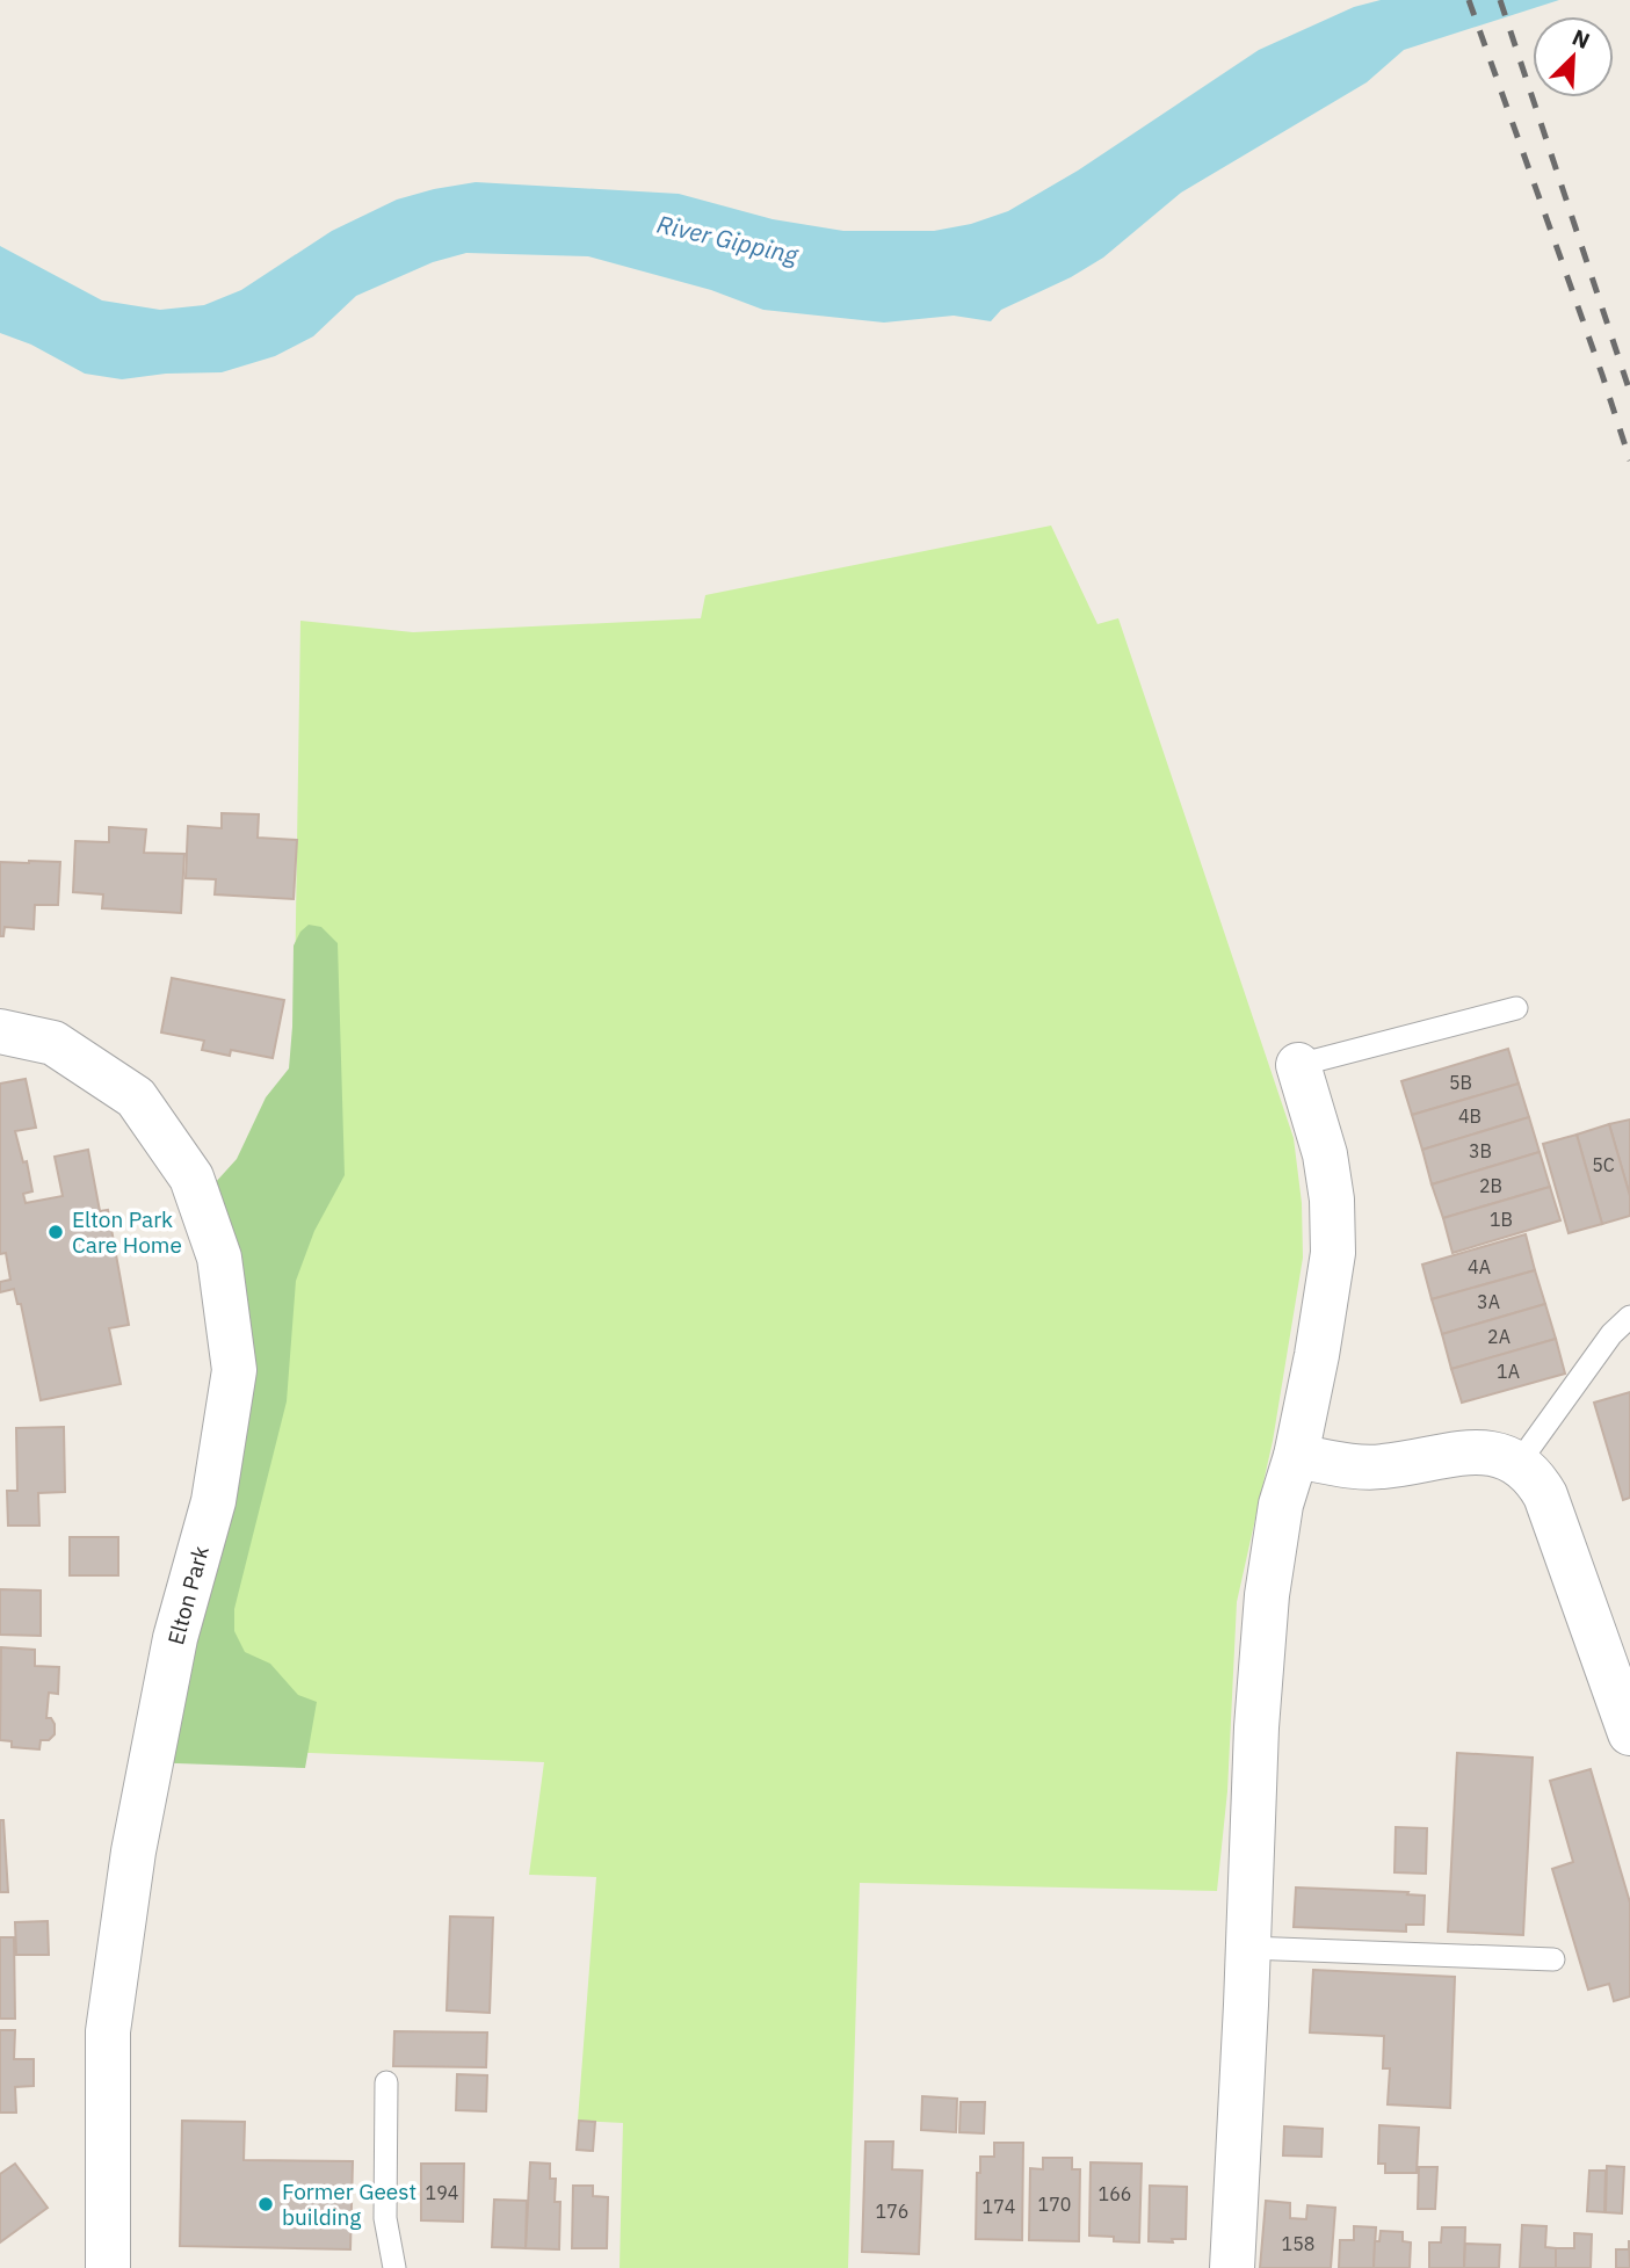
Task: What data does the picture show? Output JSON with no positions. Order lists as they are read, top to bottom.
{
  "streets": {
    "street": ["Elton Park"]
  },
  "water": ["River Gipping"],
  "places": ["Elton Park Care Home", "Former Geest building"],
  "house_numbers": [
    "5B",
    "4B",
    "3B",
    "5C",
    "2B",
    "1B",
    "4A",
    "3A",
    "2A",
    "1A",
    "194",
    "166",
    "170",
    "174",
    "176",
    "158"
  ],
  "north": "top right"
}
